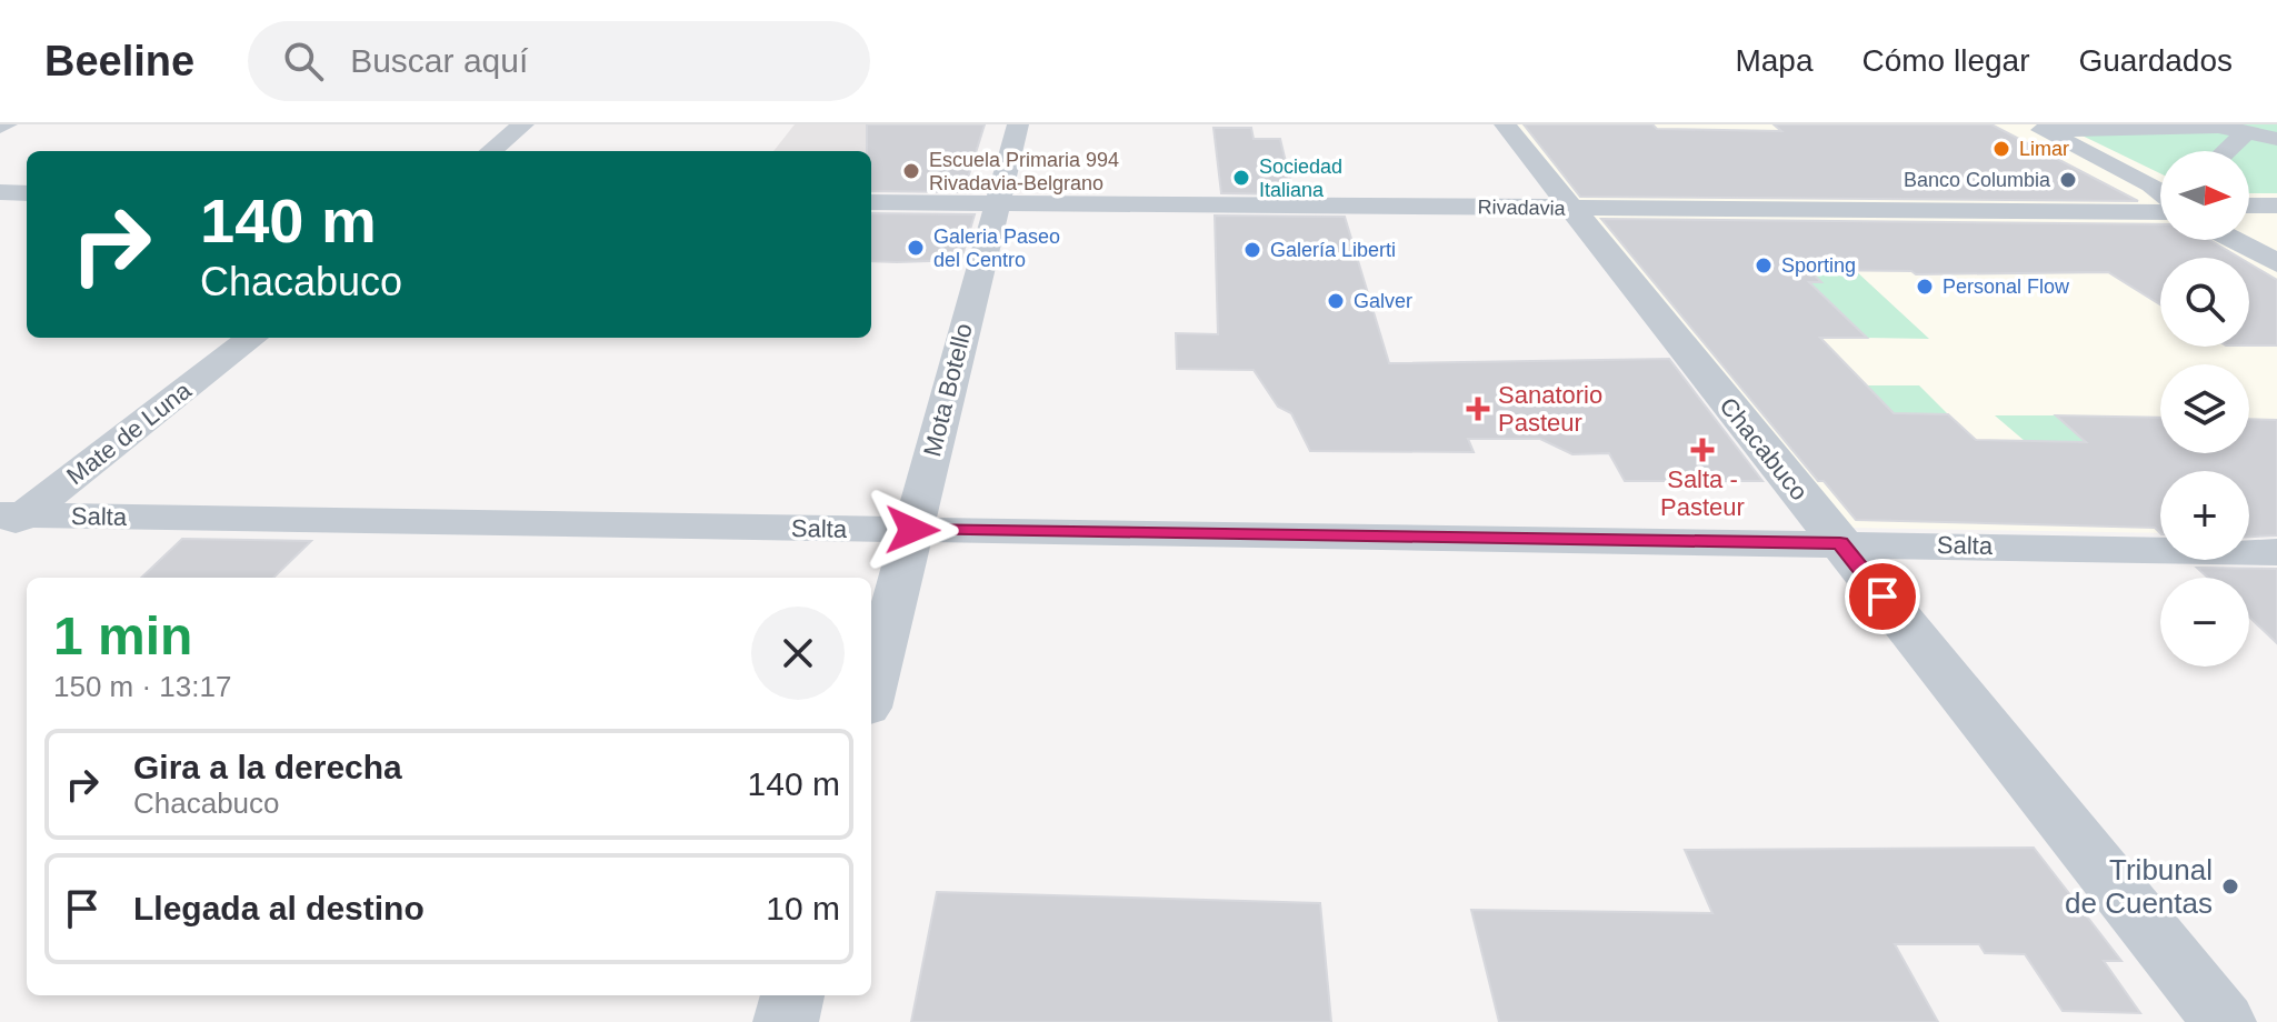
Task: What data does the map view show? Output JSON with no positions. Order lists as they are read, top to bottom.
{
  "streets": {
    "street": [
      "Rivadavia",
      "Mota Botello",
      "Mate de Luna",
      "Chacabuco",
      "Salta"
    ]
  },
  "crossings": [
    ["Rivadavia", "Mota Botello"],
    ["Rivadavia", "Chacabuco"],
    ["Mota Botello", "Salta"],
    ["Mate de Luna", "Salta"],
    ["Chacabuco", "Salta"]
  ],
  "places": {
    "other": [
      "Limar",
      "Escuela Primaria 994 Rivadavia-Belgrano",
      "Sociedad Italiana",
      "Banco Columbia",
      "Galeria Paseo del Centro",
      "Galería Liberti",
      "Sporting",
      "Personal Flow",
      "Galver",
      "Tribunal de Cuentas"
    ],
    "health": ["Sanatorio Pasteur", "Salta - Pasteur"]
  },
  "north": "right",
  "page": {
    "header": "Beeline",
    "search": "Buscar aquí",
    "nav": ["Mapa", "Cómo llegar", "Guardados"],
    "map_buttons": ["+", "−"],
    "turn": ["140 m", "Chacabuco"],
    "heading": ["1 min", "150 m · 13:17"],
    "list": [
      {
        "name": "Gira a la derecha",
        "note": "Chacabuco",
        "value": "140 m"
      },
      {
        "name": "Llegada al destino",
        "value": "10 m"
      }
    ]
  }
}
